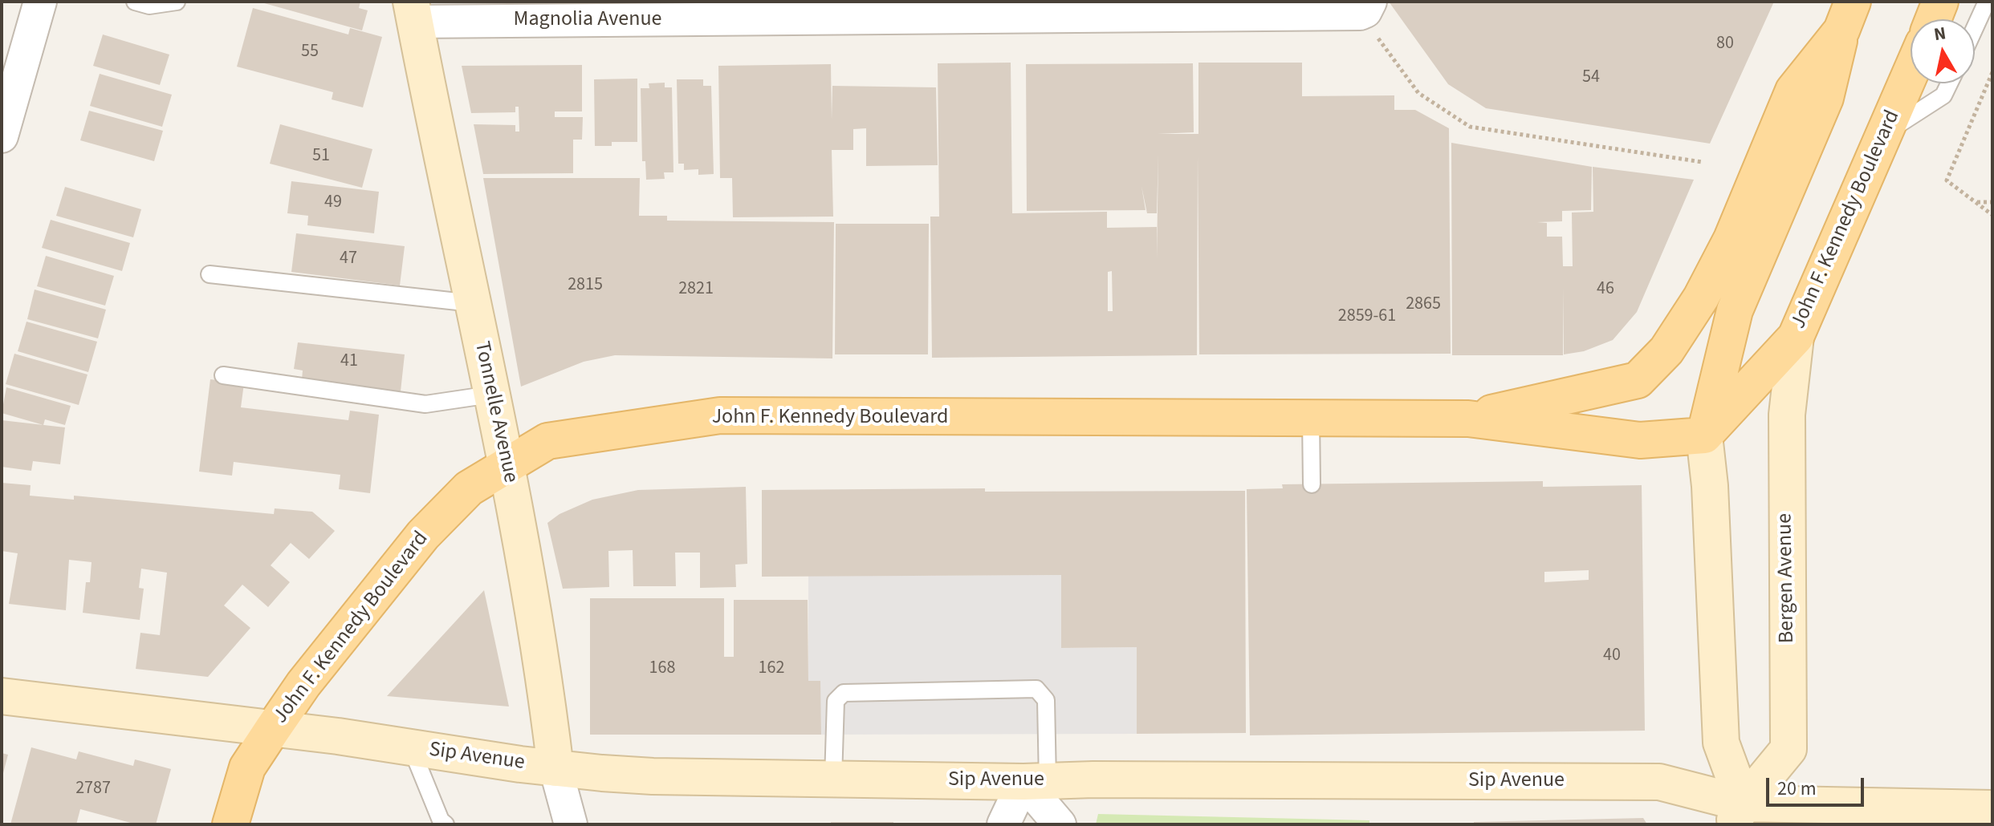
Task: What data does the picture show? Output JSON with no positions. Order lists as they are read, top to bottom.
{
  "streets": {
    "main road": ["John F. Kennedy Boulevard"],
    "street": [
      "Magnolia Avenue",
      "Tonnelle Avenue",
      "Bergen Avenue",
      "Sip Avenue"
    ]
  },
  "crossings": [
    ["Magnolia Avenue", "Tonnelle Avenue"],
    ["John F. Kennedy Boulevard", "Tonnelle Avenue"],
    ["John F. Kennedy Boulevard", "Bergen Avenue"],
    ["John F. Kennedy Boulevard", "Sip Avenue"],
    ["Tonnelle Avenue", "Sip Avenue"],
    ["Bergen Avenue", "Sip Avenue"]
  ],
  "house_numbers": [
    "80",
    "55",
    "54",
    "51",
    "49",
    "47",
    "2815",
    "2821",
    "46",
    "2865",
    "2859-61",
    "41",
    "40",
    "168",
    "162",
    "2787"
  ],
  "scale_bar": "20 m",
  "north": "top"
}
